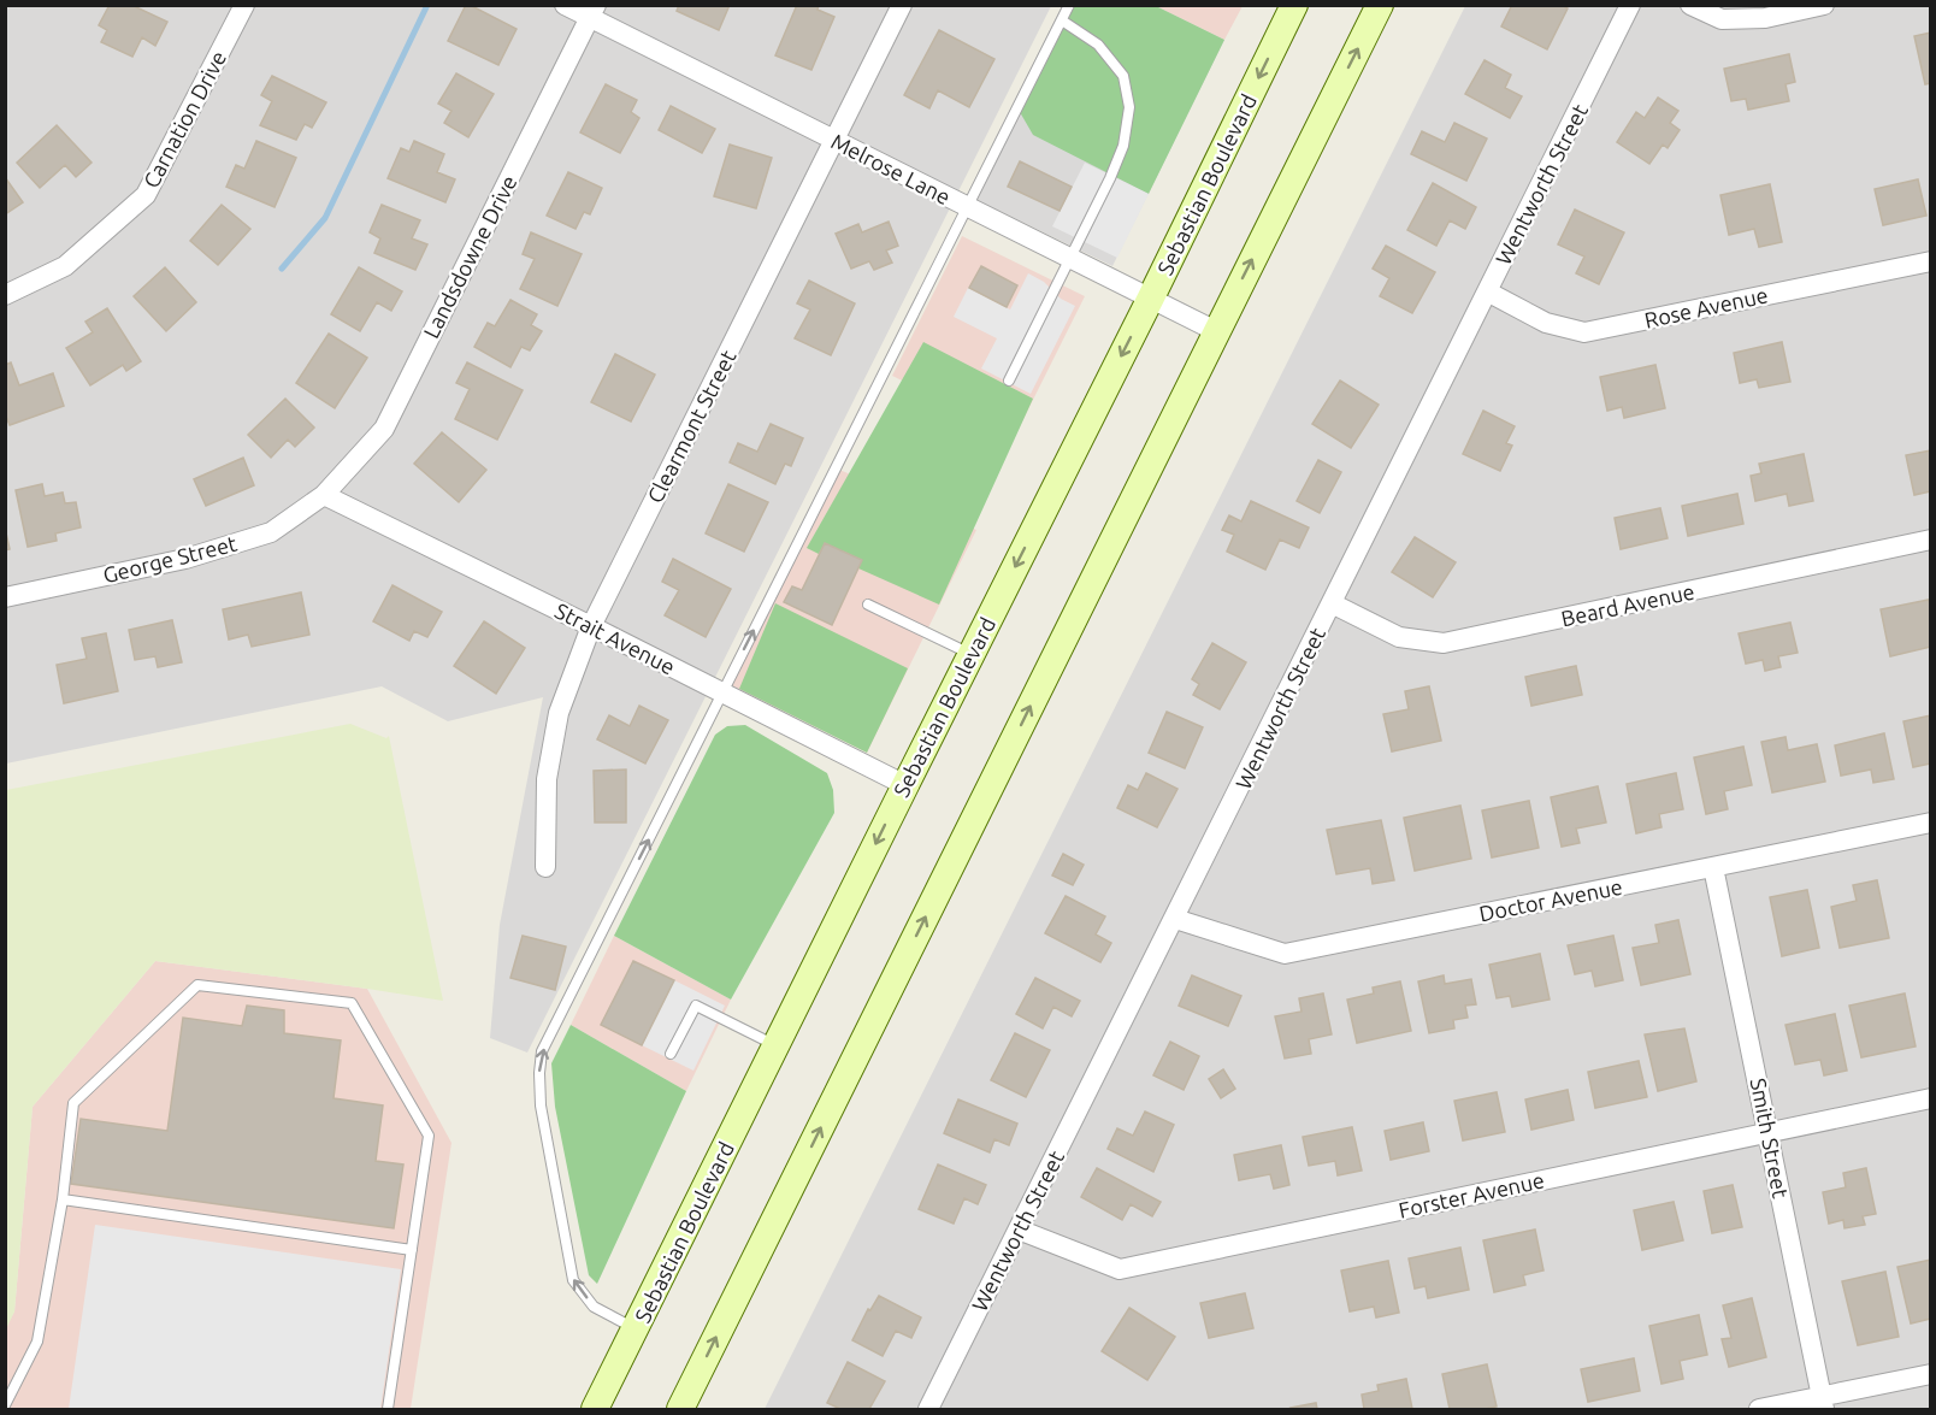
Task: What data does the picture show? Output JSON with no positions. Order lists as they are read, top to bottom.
{
  "streets": {
    "main road": ["Sebastian Boulevard"],
    "street": [
      "Carnation Drive",
      "Melrose Lane",
      "Wentworth Street",
      "Landsdowne Drive",
      "Rose Avenue",
      "Clearmont Street",
      "George Street",
      "Beard Avenue",
      "Strait Avenue",
      "Doctor Avenue",
      "Smith Street",
      "Forster Avenue"
    ]
  },
  "crossings": [
    ["Melrose Lane", "Sebastian Boulevard"],
    ["Melrose Lane", "Landsdowne Drive"],
    ["Melrose Lane", "Clearmont Street"],
    ["Sebastian Boulevard", "Strait Avenue"],
    ["Wentworth Street", "Rose Avenue"],
    ["Wentworth Street", "Beard Avenue"],
    ["Wentworth Street", "Doctor Avenue"],
    ["Wentworth Street", "Forster Avenue"],
    ["Landsdowne Drive", "George Street"],
    ["Landsdowne Drive", "Strait Avenue"],
    ["Clearmont Street", "Strait Avenue"],
    ["George Street", "Strait Avenue"],
    ["Doctor Avenue", "Smith Street"],
    ["Smith Street", "Forster Avenue"]
  ]
}
